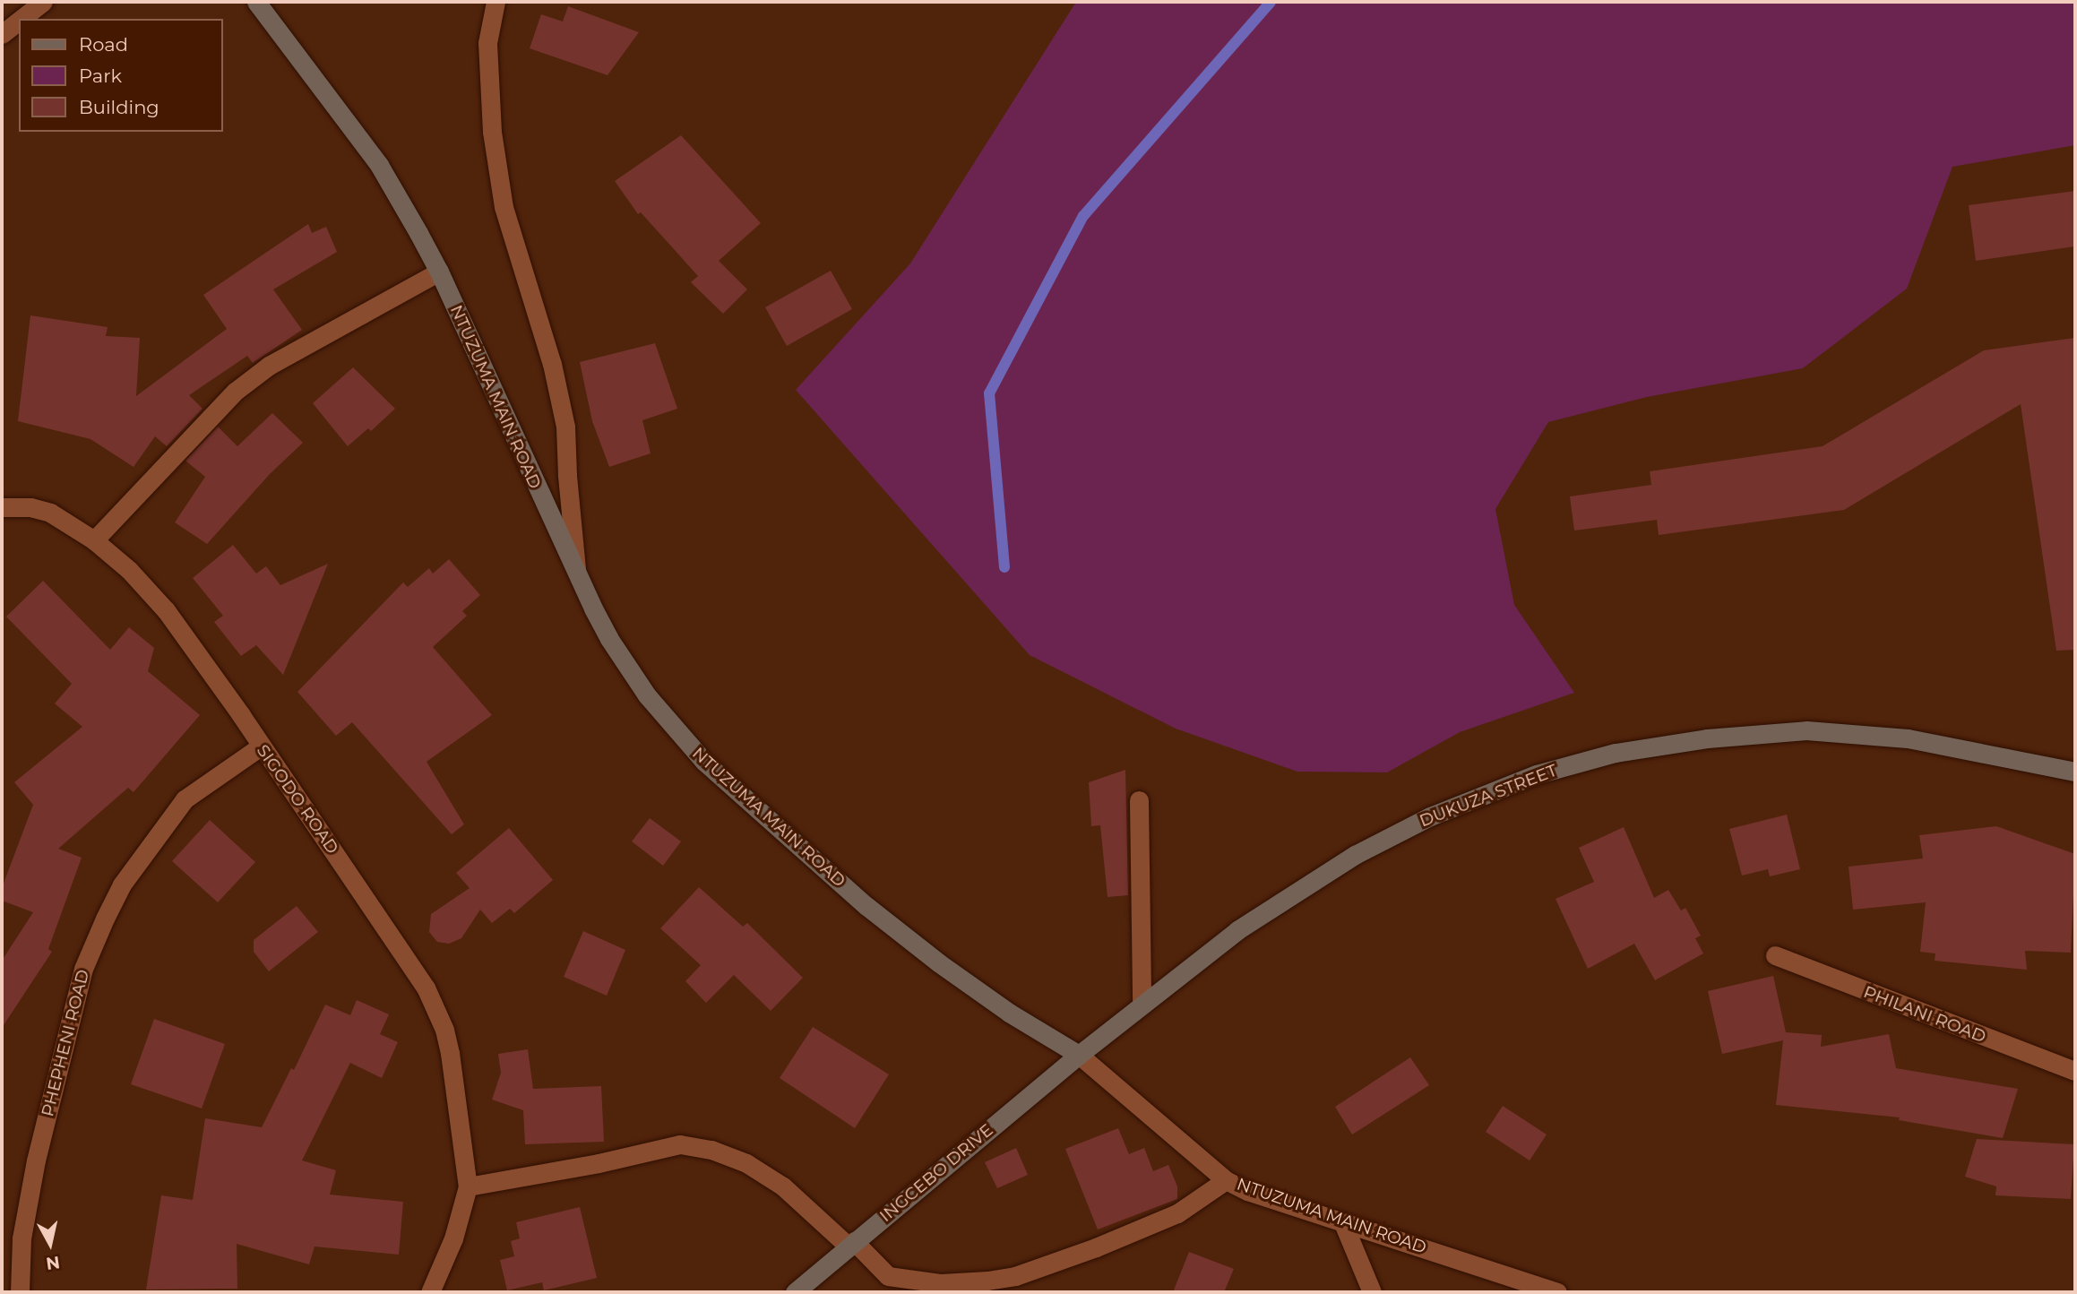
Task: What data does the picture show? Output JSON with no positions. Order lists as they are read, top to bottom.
{
  "streets": {
    "main road": ["NTUZUMA MAIN ROAD", "DUKUZA STREET", "INGCEBO DRIVE"],
    "street": ["SIGODO ROAD", "PHILANI ROAD", "PHEPHENI ROAD"]
  },
  "crossings": [
    ["NTUZUMA MAIN ROAD", "DUKUZA STREET"],
    ["NTUZUMA MAIN ROAD", "INGCEBO DRIVE"],
    ["DUKUZA STREET", "INGCEBO DRIVE"],
    ["SIGODO ROAD", "PHEPHENI ROAD"]
  ],
  "legend": ["Road", "Park", "Building"],
  "north": "bottom"
}
